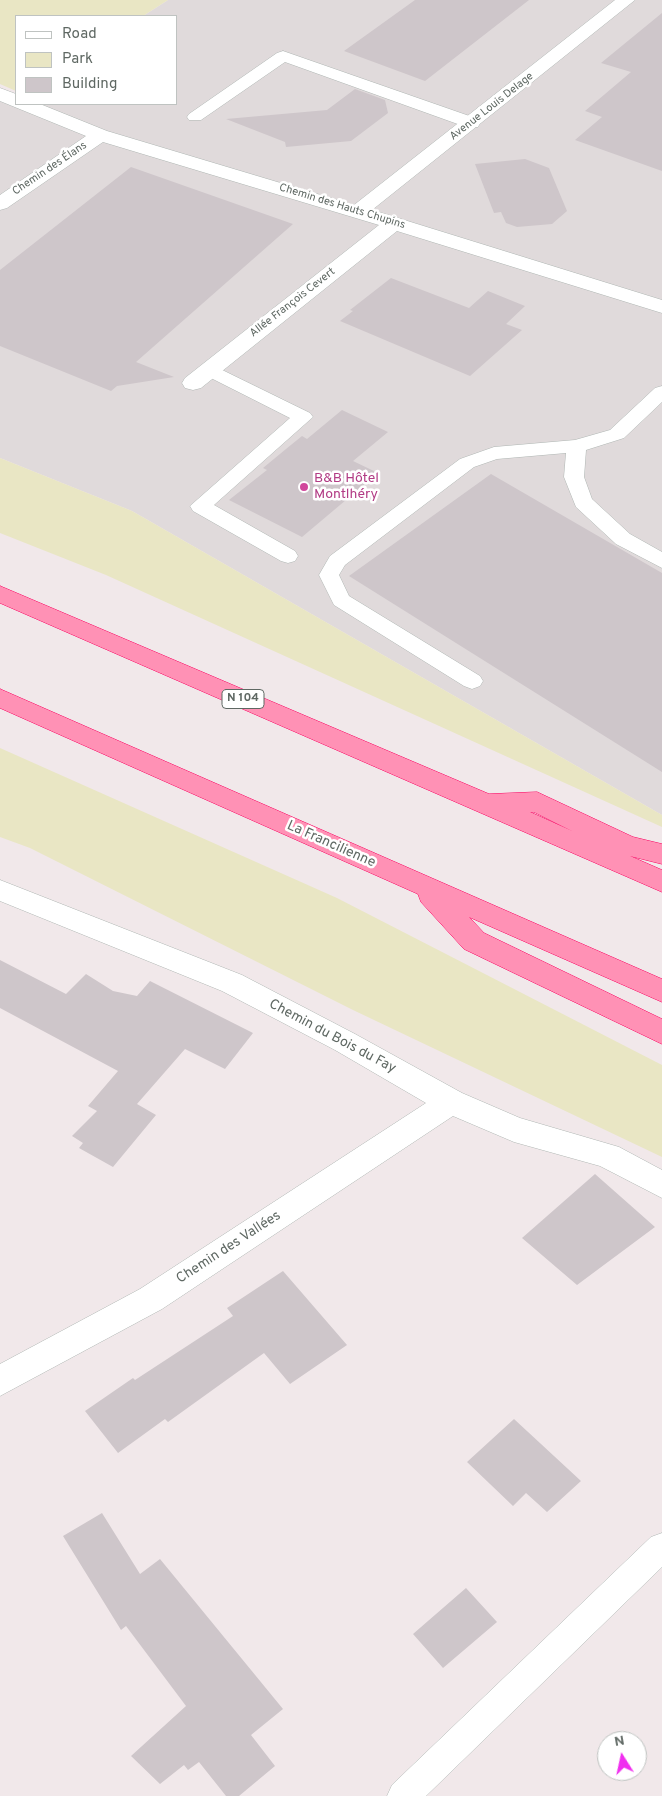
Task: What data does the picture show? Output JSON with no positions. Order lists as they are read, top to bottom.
{
  "streets": {
    "highway": ["N 104", "La Francilienne"],
    "street": [
      "Avenue Louis Delage",
      "Chemin des Élans",
      "Chemin des Hauts Chupins",
      "Allée François Cevert",
      "Chemin du Bois du Fay",
      "Chemin des Vallées"
    ]
  },
  "crossings": [
    ["Avenue Louis Delage", "Chemin des Hauts Chupins"],
    ["Chemin des Élans", "Chemin des Hauts Chupins"],
    ["Chemin des Hauts Chupins", "Allée François Cevert"],
    ["Chemin du Bois du Fay", "Chemin des Vallées"]
  ],
  "places": ["B&B Hôtel Montlhéry"],
  "legend": ["Road", "Park", "Building"],
  "north": "top"
}
